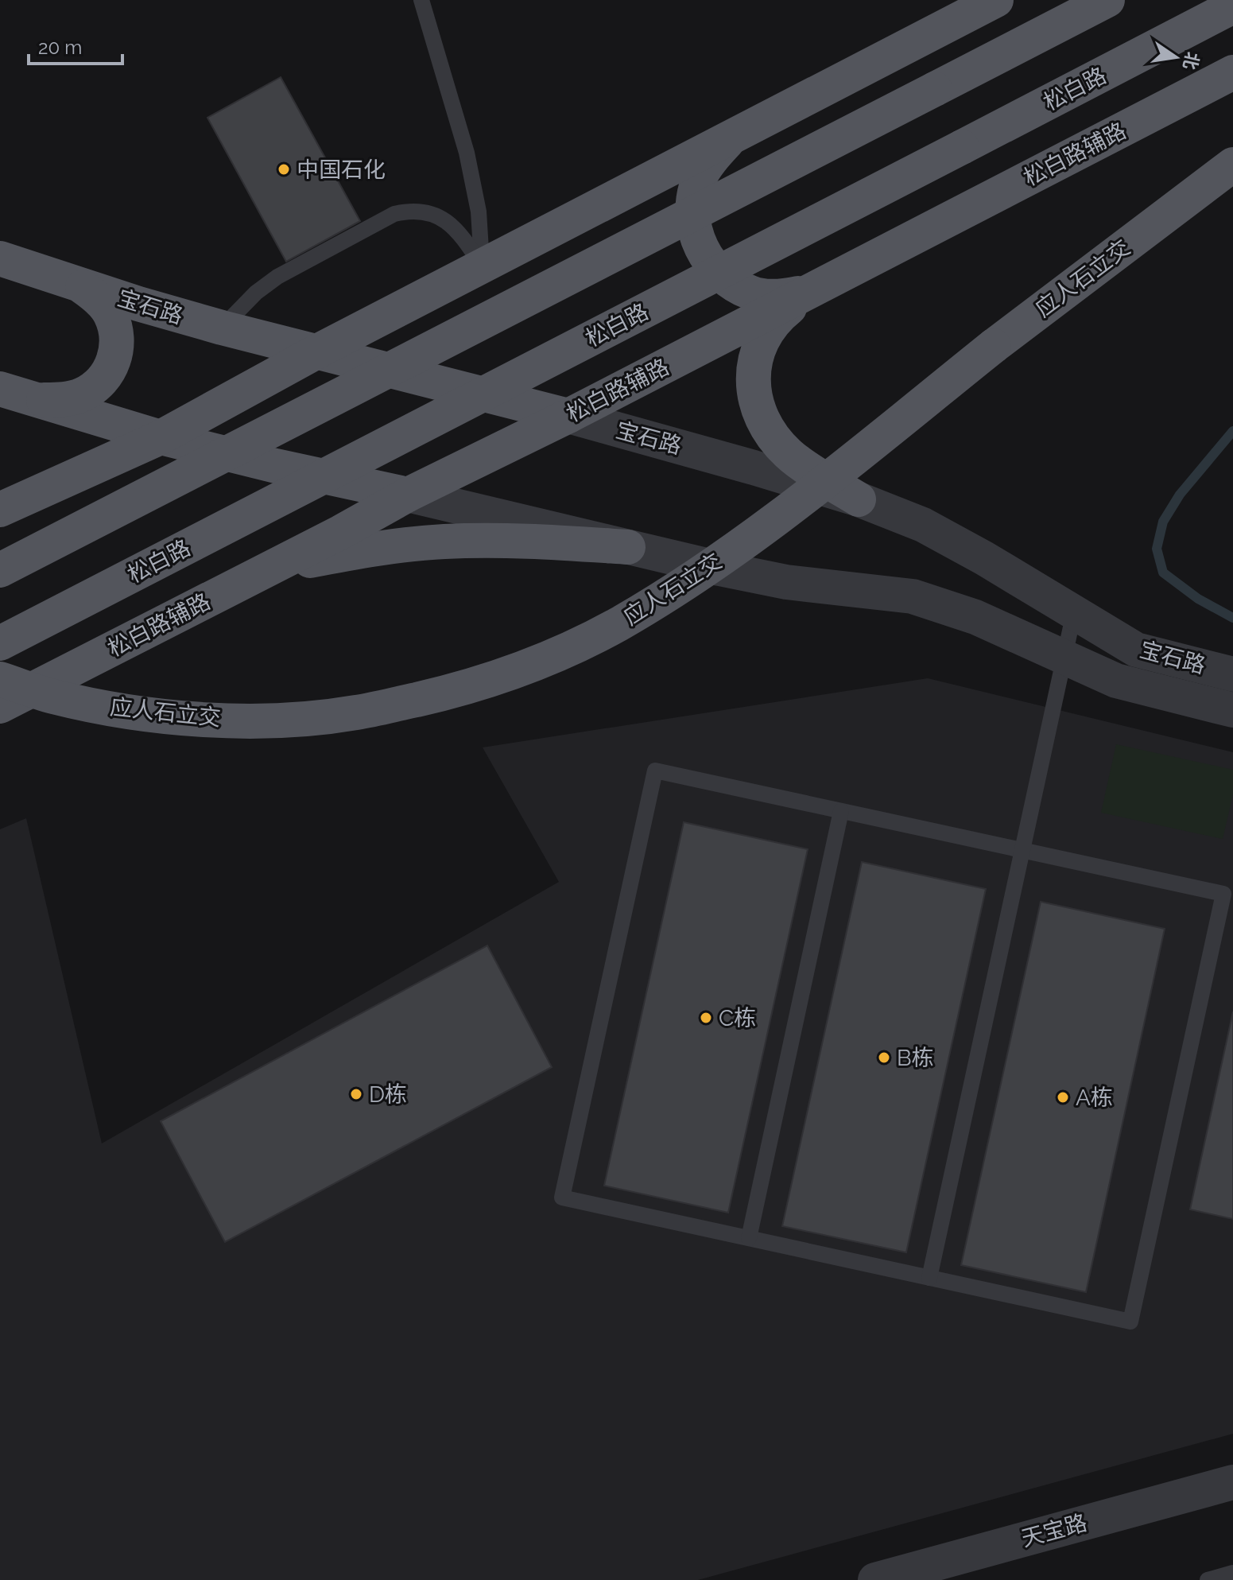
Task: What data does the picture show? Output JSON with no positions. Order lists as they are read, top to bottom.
{
  "streets": {
    "main road": [
      "松白路",
      "松白路辅路",
      "应人石立交",
      "宝石路"
    ],
    "street": ["天宝路"]
  },
  "crossings": [
    ["松白路辅路", "宝石路"]
  ],
  "places": [
    "中国石化",
    "C栋",
    "B栋",
    "D栋",
    "A栋"
  ],
  "scale_bar": "20 m",
  "north": "right"
}
